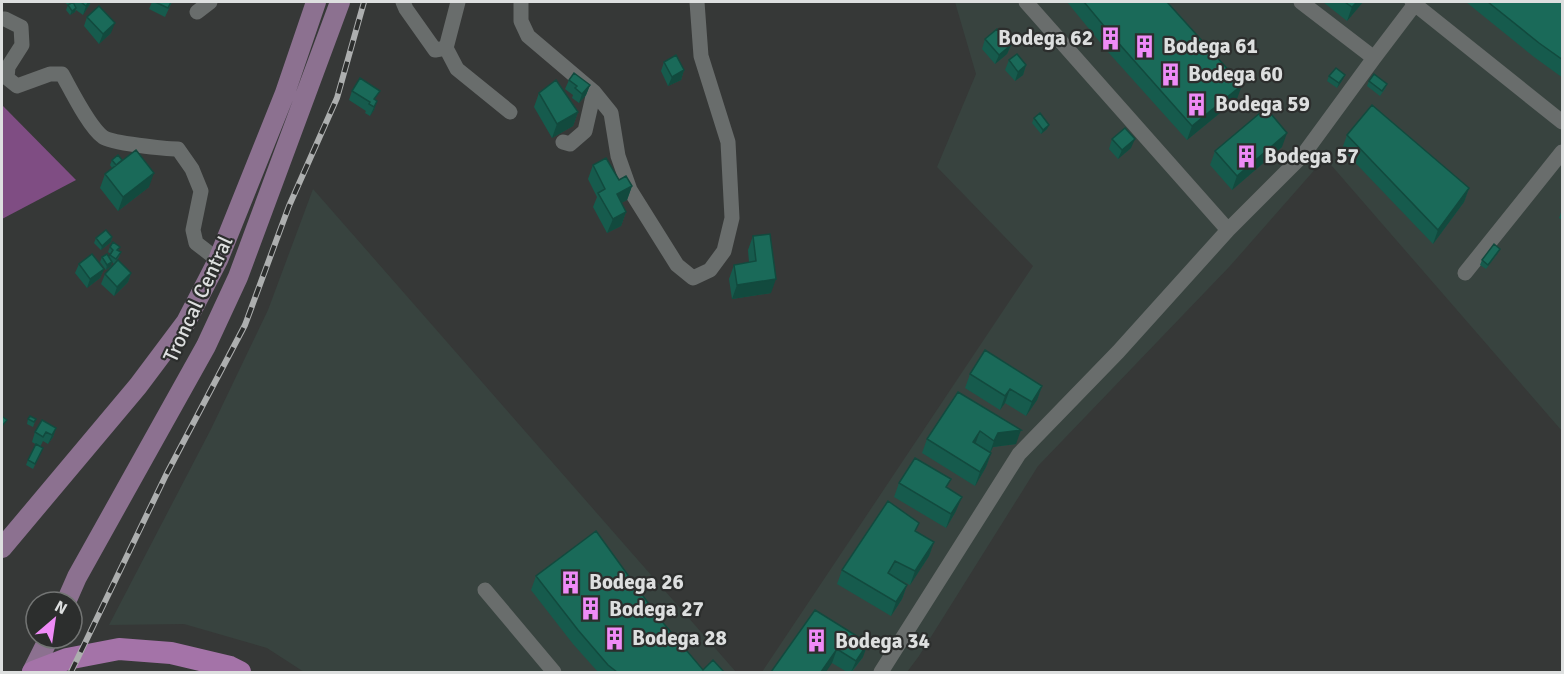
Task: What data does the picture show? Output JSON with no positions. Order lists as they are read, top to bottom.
{
  "streets": {
    "main road": ["Troncal Central"]
  },
  "places": {
    "building": [
      "Bodega 62",
      "Bodega 61",
      "Bodega 60",
      "Bodega 59",
      "Bodega 57",
      "Bodega 26",
      "Bodega 27",
      "Bodega 28",
      "Bodega 34"
    ]
  },
  "north": "top right"
}
